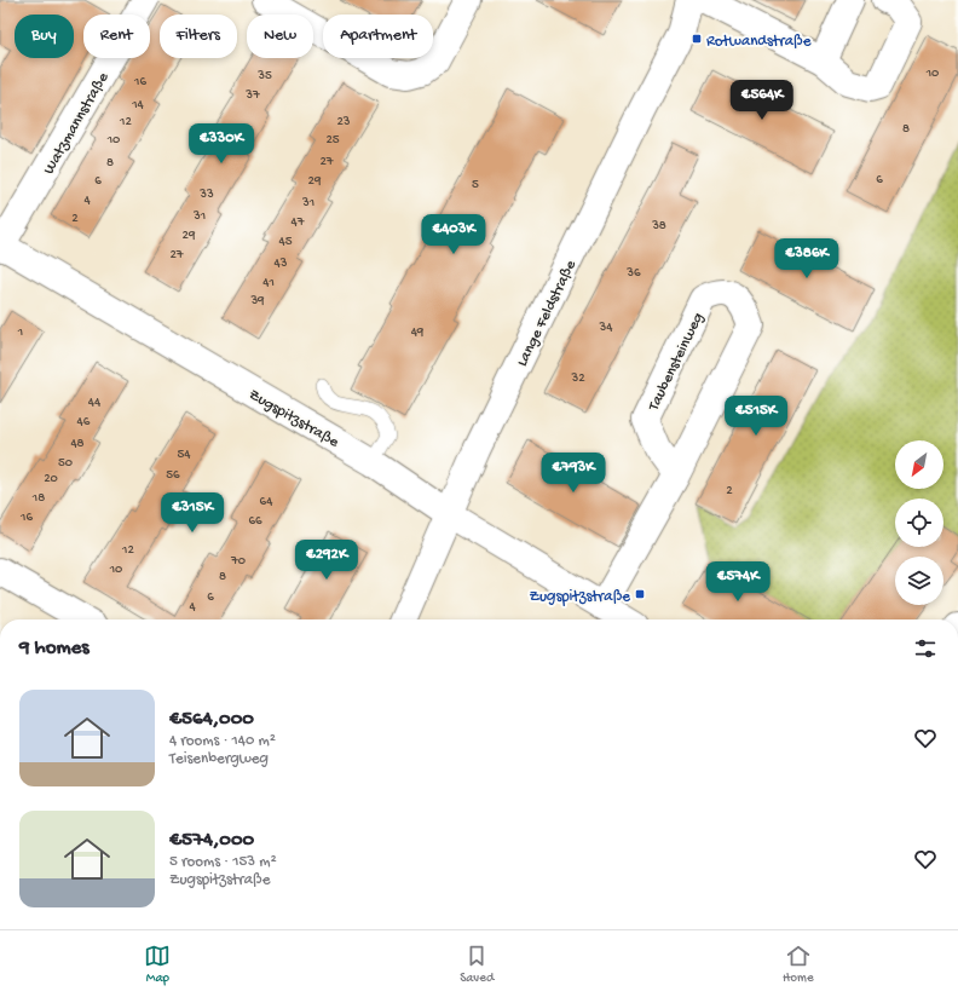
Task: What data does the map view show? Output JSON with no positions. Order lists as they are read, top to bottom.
{
  "streets": {
    "street": [
      "Watzmannstraße",
      "Lange Feldstraße",
      "Taubensteinweg",
      "Zugspitzstraße"
    ]
  },
  "crossings": [
    ["Watzmannstraße", "Zugspitzstraße"],
    ["Lange Feldstraße", "Zugspitzstraße"],
    ["Taubensteinweg", "Zugspitzstraße"]
  ],
  "places": {
    "transit": ["Rotwandstraße", "Zugspitzstraße"]
  },
  "house_numbers": [
    "10",
    "35",
    "16",
    "37",
    "14",
    "12",
    "23",
    "8",
    "10",
    "25",
    "27",
    "8",
    "6",
    "6",
    "29",
    "5",
    "33",
    "4",
    "31",
    "31",
    "2",
    "47",
    "38",
    "29",
    "45",
    "27",
    "43",
    "36",
    "41",
    "39",
    "34",
    "1",
    "49",
    "32",
    "44",
    "46",
    "48",
    "54",
    "50",
    "56",
    "20",
    "2",
    "18",
    "64",
    "16",
    "66",
    "12",
    "70",
    "10",
    "8",
    "6",
    "4"
  ],
  "north": "bottom left",
  "page": {
    "chip": [
      "Buy",
      "Rent",
      "Filters",
      "New",
      "Apartment"
    ],
    "price": [
      "€564K",
      "€330K",
      "€403K",
      "€386K",
      "€515K",
      "€793K",
      "€315K",
      "€292K",
      "€574K"
    ],
    "heading": "9 homes",
    "list": [
      {
        "name": "€564,000",
        "note": "4 rooms · 140 m² · Teisenbergweg"
      },
      {
        "name": "€574,000",
        "note": "5 rooms · 153 m² · Zugspitzstraße"
      }
    ],
    "tabs": ["Map", "Saved", "Home"]
  }
}
